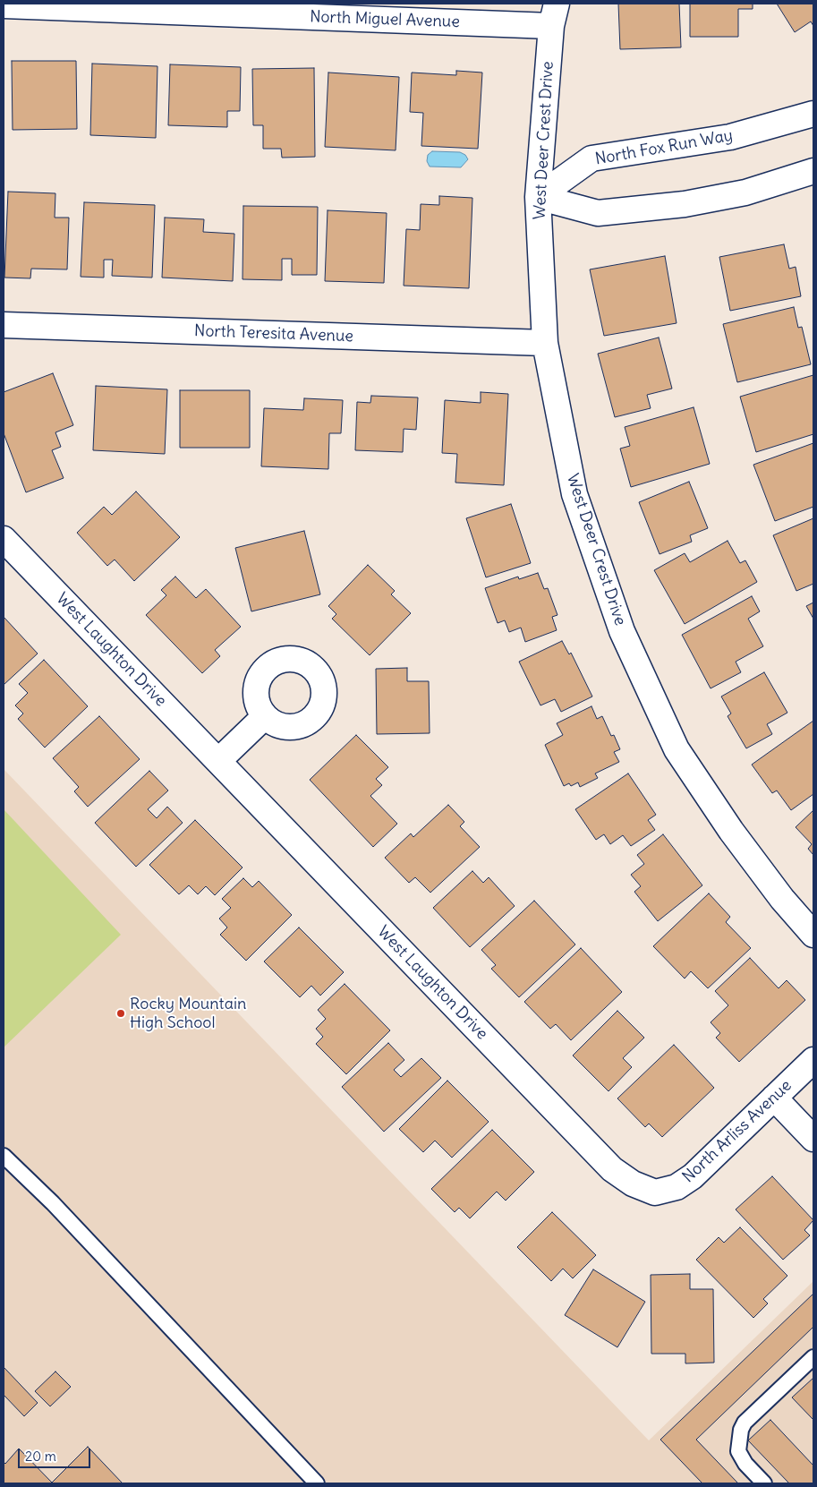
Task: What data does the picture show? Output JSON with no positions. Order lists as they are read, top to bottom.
{
  "streets": {
    "street": [
      "North Miguel Avenue",
      "West Deer Crest Drive",
      "North Fox Run Way",
      "North Teresita Avenue",
      "West Laughton Drive",
      "North Arliss Avenue"
    ]
  },
  "crossings": [
    ["North Miguel Avenue", "West Deer Crest Drive"],
    ["West Deer Crest Drive", "North Fox Run Way"],
    ["West Deer Crest Drive", "North Teresita Avenue"],
    ["West Laughton Drive", "North Arliss Avenue"]
  ],
  "places": ["Rocky Mountain High School"],
  "scale_bar": "20 m"
}
